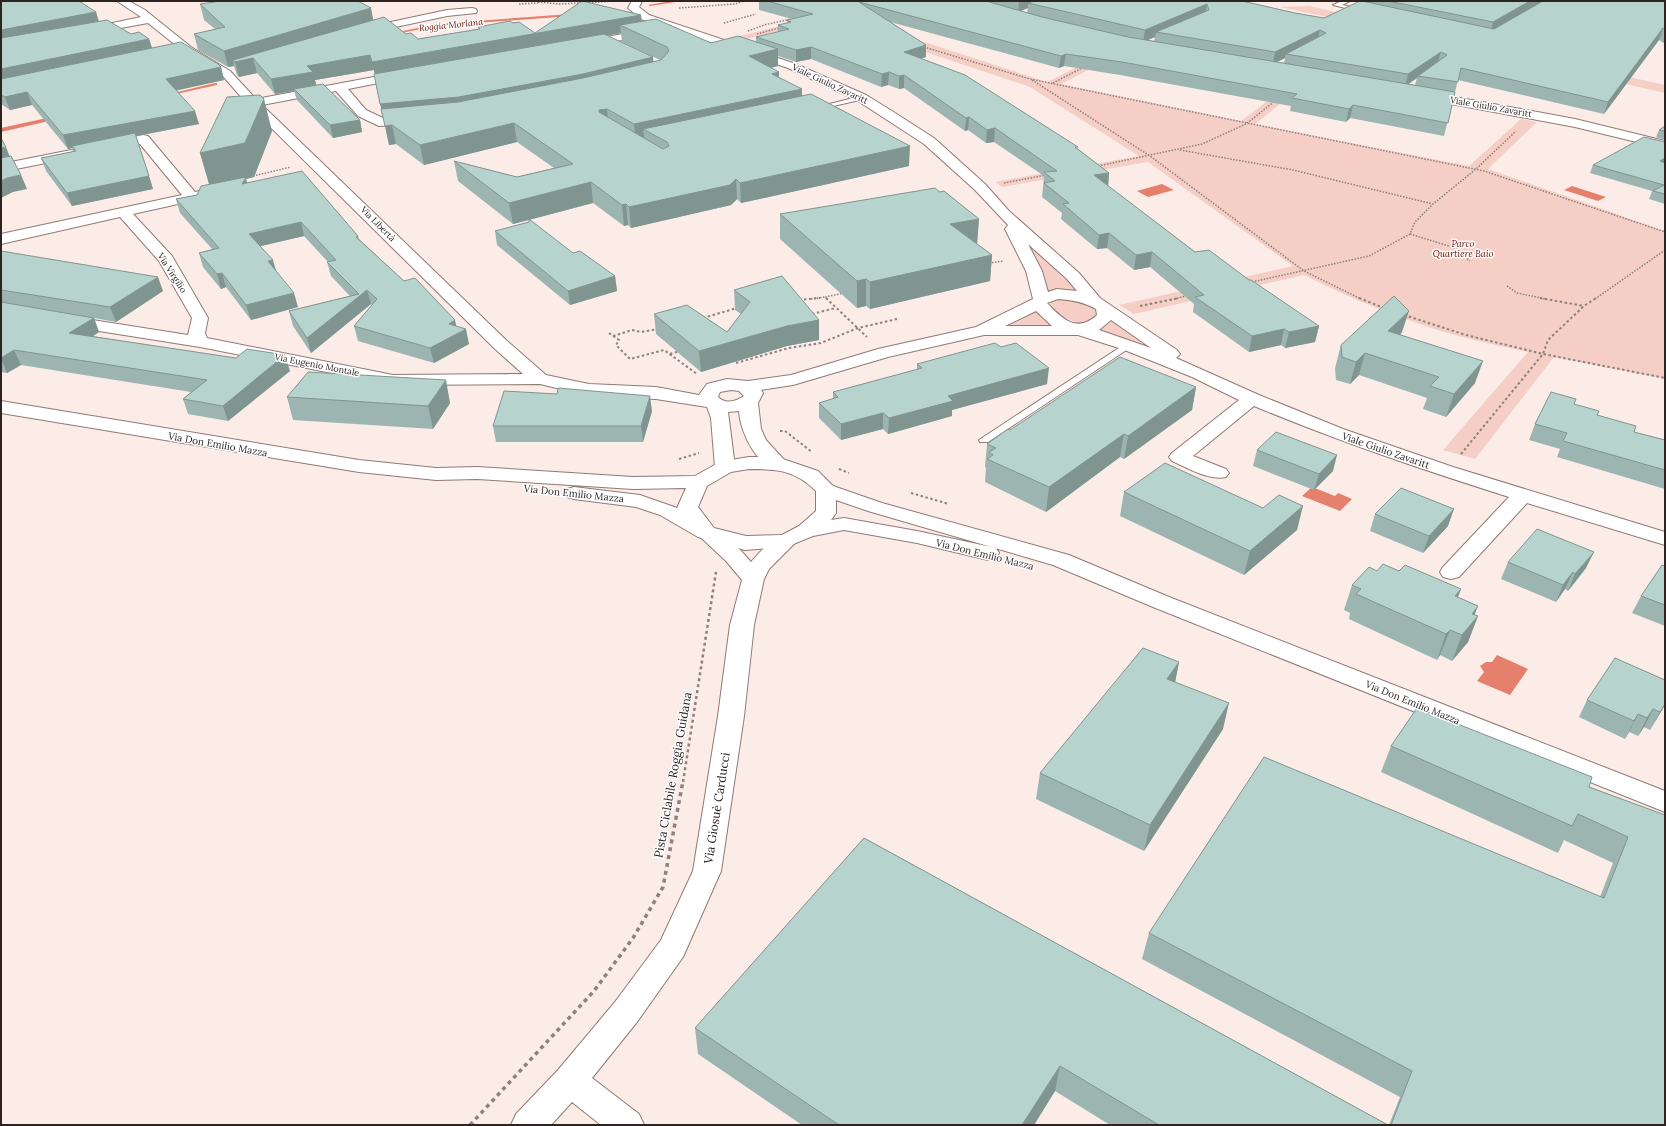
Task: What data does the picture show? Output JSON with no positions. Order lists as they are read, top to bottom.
{
  "streets": {
    "street": [
      "Viale Giulio Zavaritt",
      "Via Libertà",
      "Via Virgilio",
      "Via Eugenio Montale",
      "Via Don Emilio Mazza",
      "Via Giosuè Carducci"
    ],
    "path": ["Pista Ciclabile Roggia Guidana"]
  },
  "crossings": [
    ["Via Libertà", "Via Eugenio Montale"],
    ["Via Virgilio", "Via Eugenio Montale"],
    ["Via Don Emilio Mazza", "Via Giosuè Carducci"],
    ["Pista Ciclabile Roggia Guidana", "Via Giosuè Carducci"]
  ],
  "water": ["Roggia Morlana"],
  "parks": ["Parco Quartiere Baio"]
}
